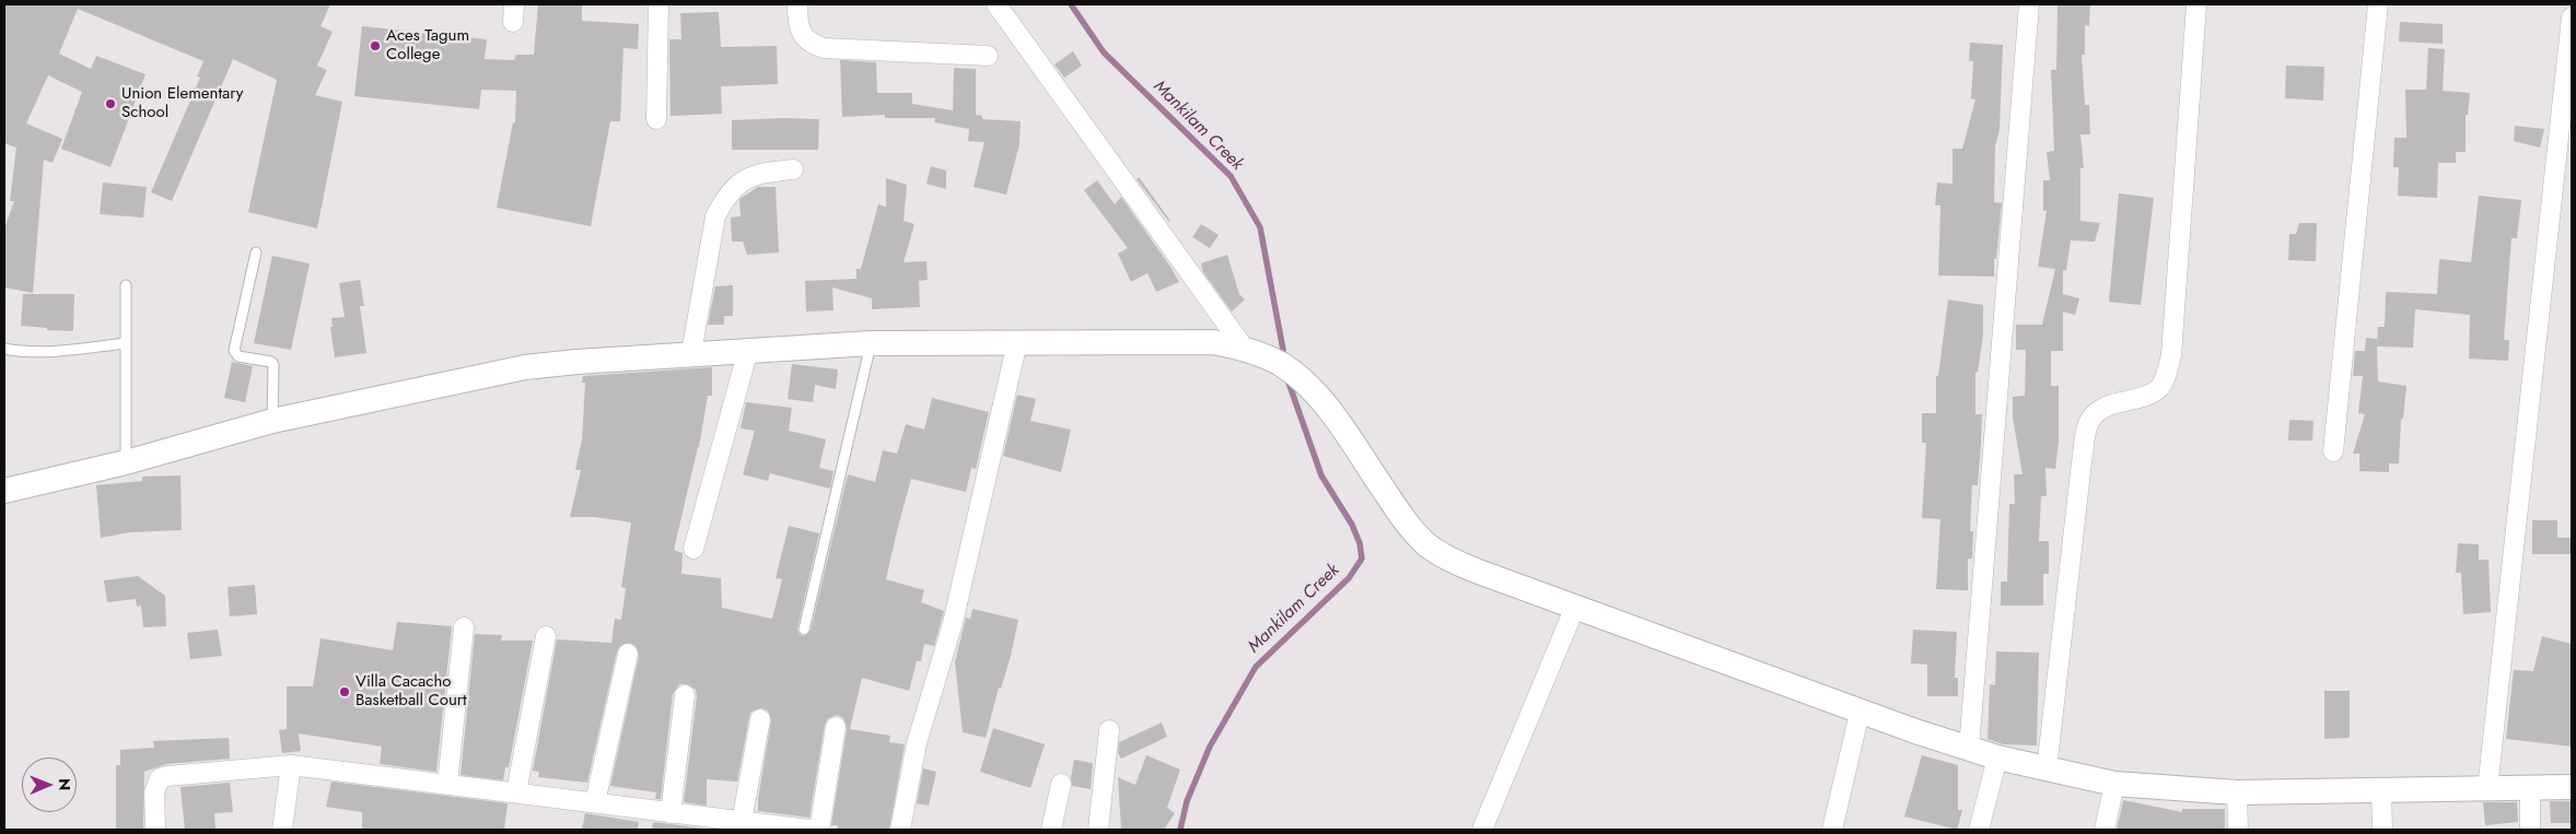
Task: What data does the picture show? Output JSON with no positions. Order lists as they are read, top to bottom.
{
  "water": ["Mankilam Creek"],
  "places": ["Aces Tagum College", "Union Elementary School", "Villa Cacacho Basketball Court"],
  "north": "right"
}
